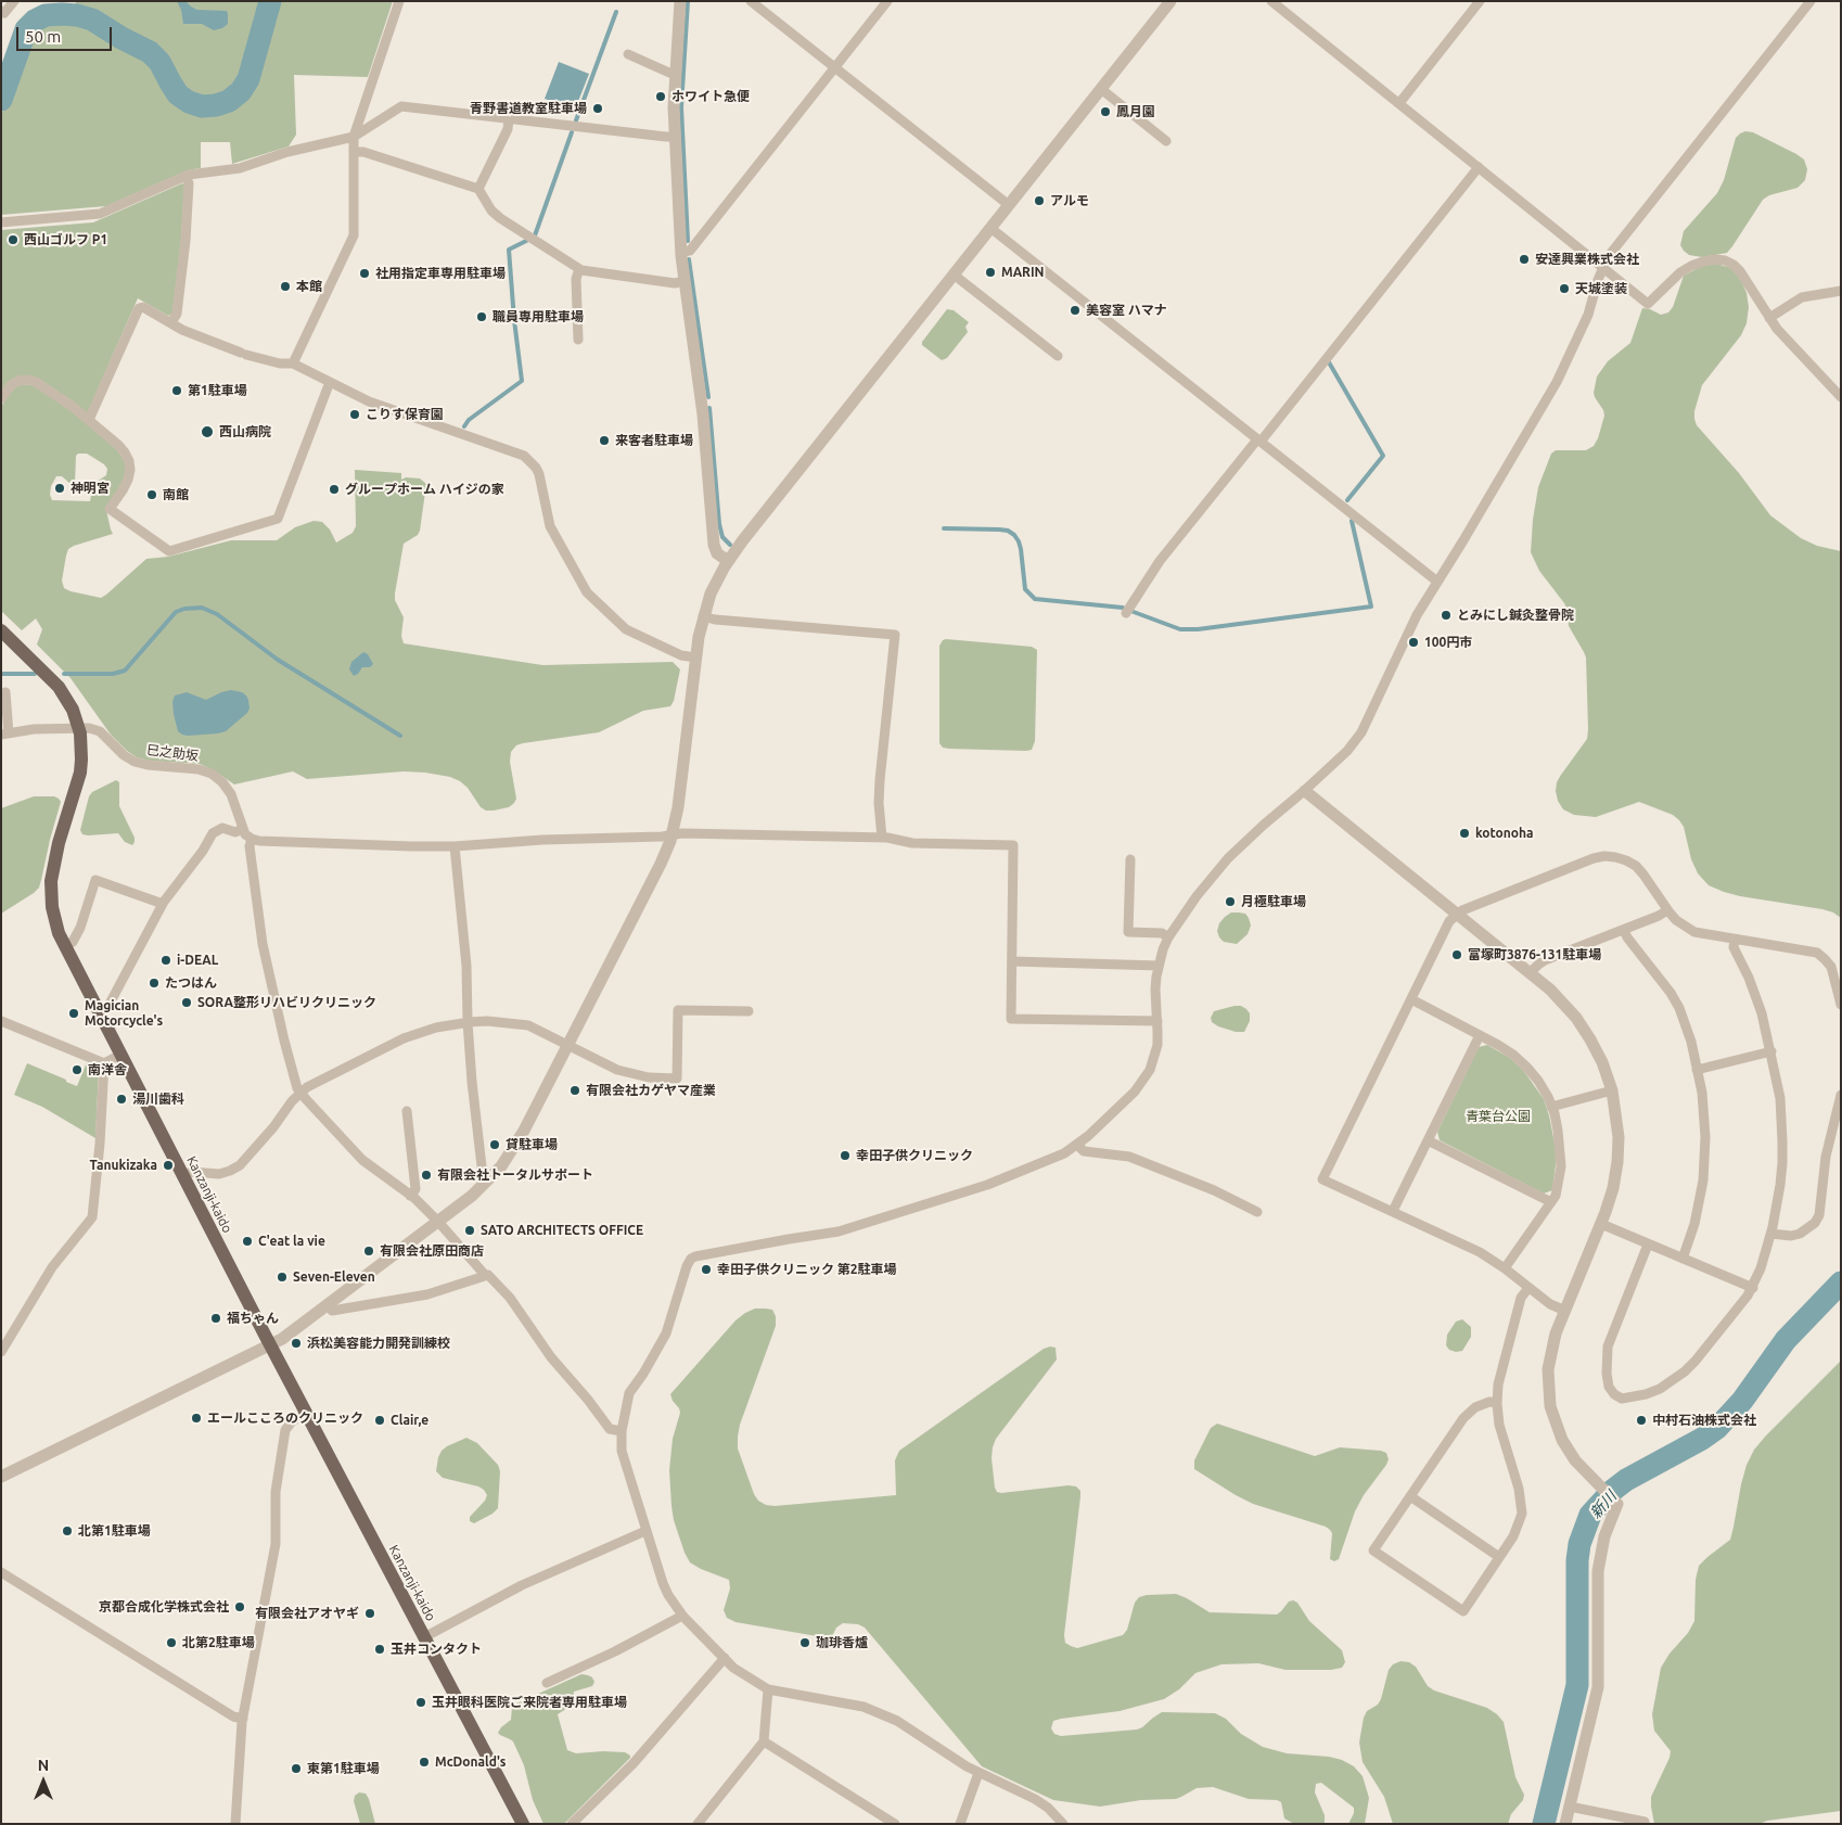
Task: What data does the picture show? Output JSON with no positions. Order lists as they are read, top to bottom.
{
  "streets": {
    "main road": ["Kanzanji-kaido"],
    "street": ["巳之助坂"]
  },
  "crossings": [
    ["巳之助坂", "Kanzanji-kaido"]
  ],
  "water": ["新川"],
  "parks": ["青葉台公園"],
  "places": [
    "ホワイト急便",
    "青野書道教室駐車場",
    "鳳月園",
    "アルモ",
    "西山ゴルフ P1",
    "安達興業株式会社",
    "MARIN",
    "社用指定車専用駐車場",
    "本館",
    "天城塗装",
    "美容室 ハマナ",
    "職員専用駐車場",
    "第1駐車場",
    "こりす保育園",
    "西山病院",
    "来客者駐車場",
    "神明宮",
    "グループホーム ハイジの家",
    "南館",
    "とみにし鍼灸整骨院",
    "100円市",
    "kotonoha",
    "月極駐車場",
    "富塚町3876-131駐車場",
    "i-DEAL",
    "たつはん",
    "SORA整形リハビリクリニック",
    "Magician Motorcycle's",
    "南洋舎",
    "有限会社カゲヤマ産業",
    "湯川歯科",
    "貸駐車場",
    "幸田子供クリニック",
    "Tanukizaka",
    "有限会社トータルサポート",
    "SATO ARCHITECTS OFFICE",
    "C'eat la vie",
    "有限会社原田商店",
    "幸田子供クリニック 第2駐車場",
    "Seven-Eleven",
    "福ちゃん",
    "浜松美容能力開発訓練校",
    "エールこころのクリニック",
    "Clair,e",
    "中村石油株式会社",
    "北第1駐車場",
    "京都合成化学株式会社",
    "有限会社アオヤギ",
    "北第2駐車場",
    "珈琲香爐",
    "玉井コンタクト",
    "玉井眼科医院ご来院者専用駐車場",
    "McDonald's",
    "東第1駐車場"
  ],
  "scale_bar": "50 m",
  "north": "top"
}
